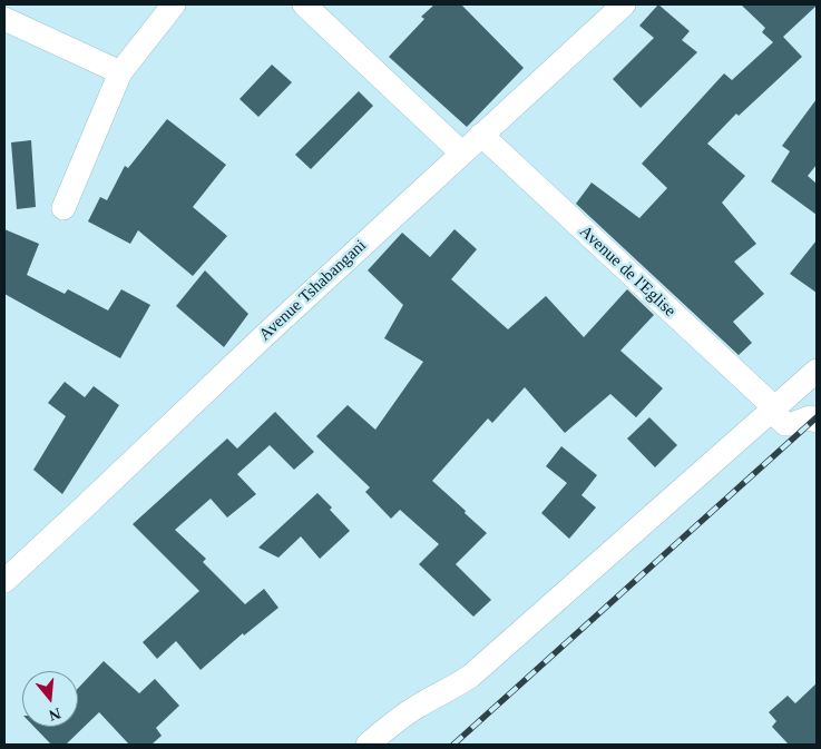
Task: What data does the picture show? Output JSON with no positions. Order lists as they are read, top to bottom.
{
  "streets": {
    "street": ["Avenue de l'Eglise", "Avenue Tshabangani"]
  },
  "crossings": [
    ["Avenue de l'Eglise", "Avenue Tshabangani"]
  ],
  "north": "bottom"
}
